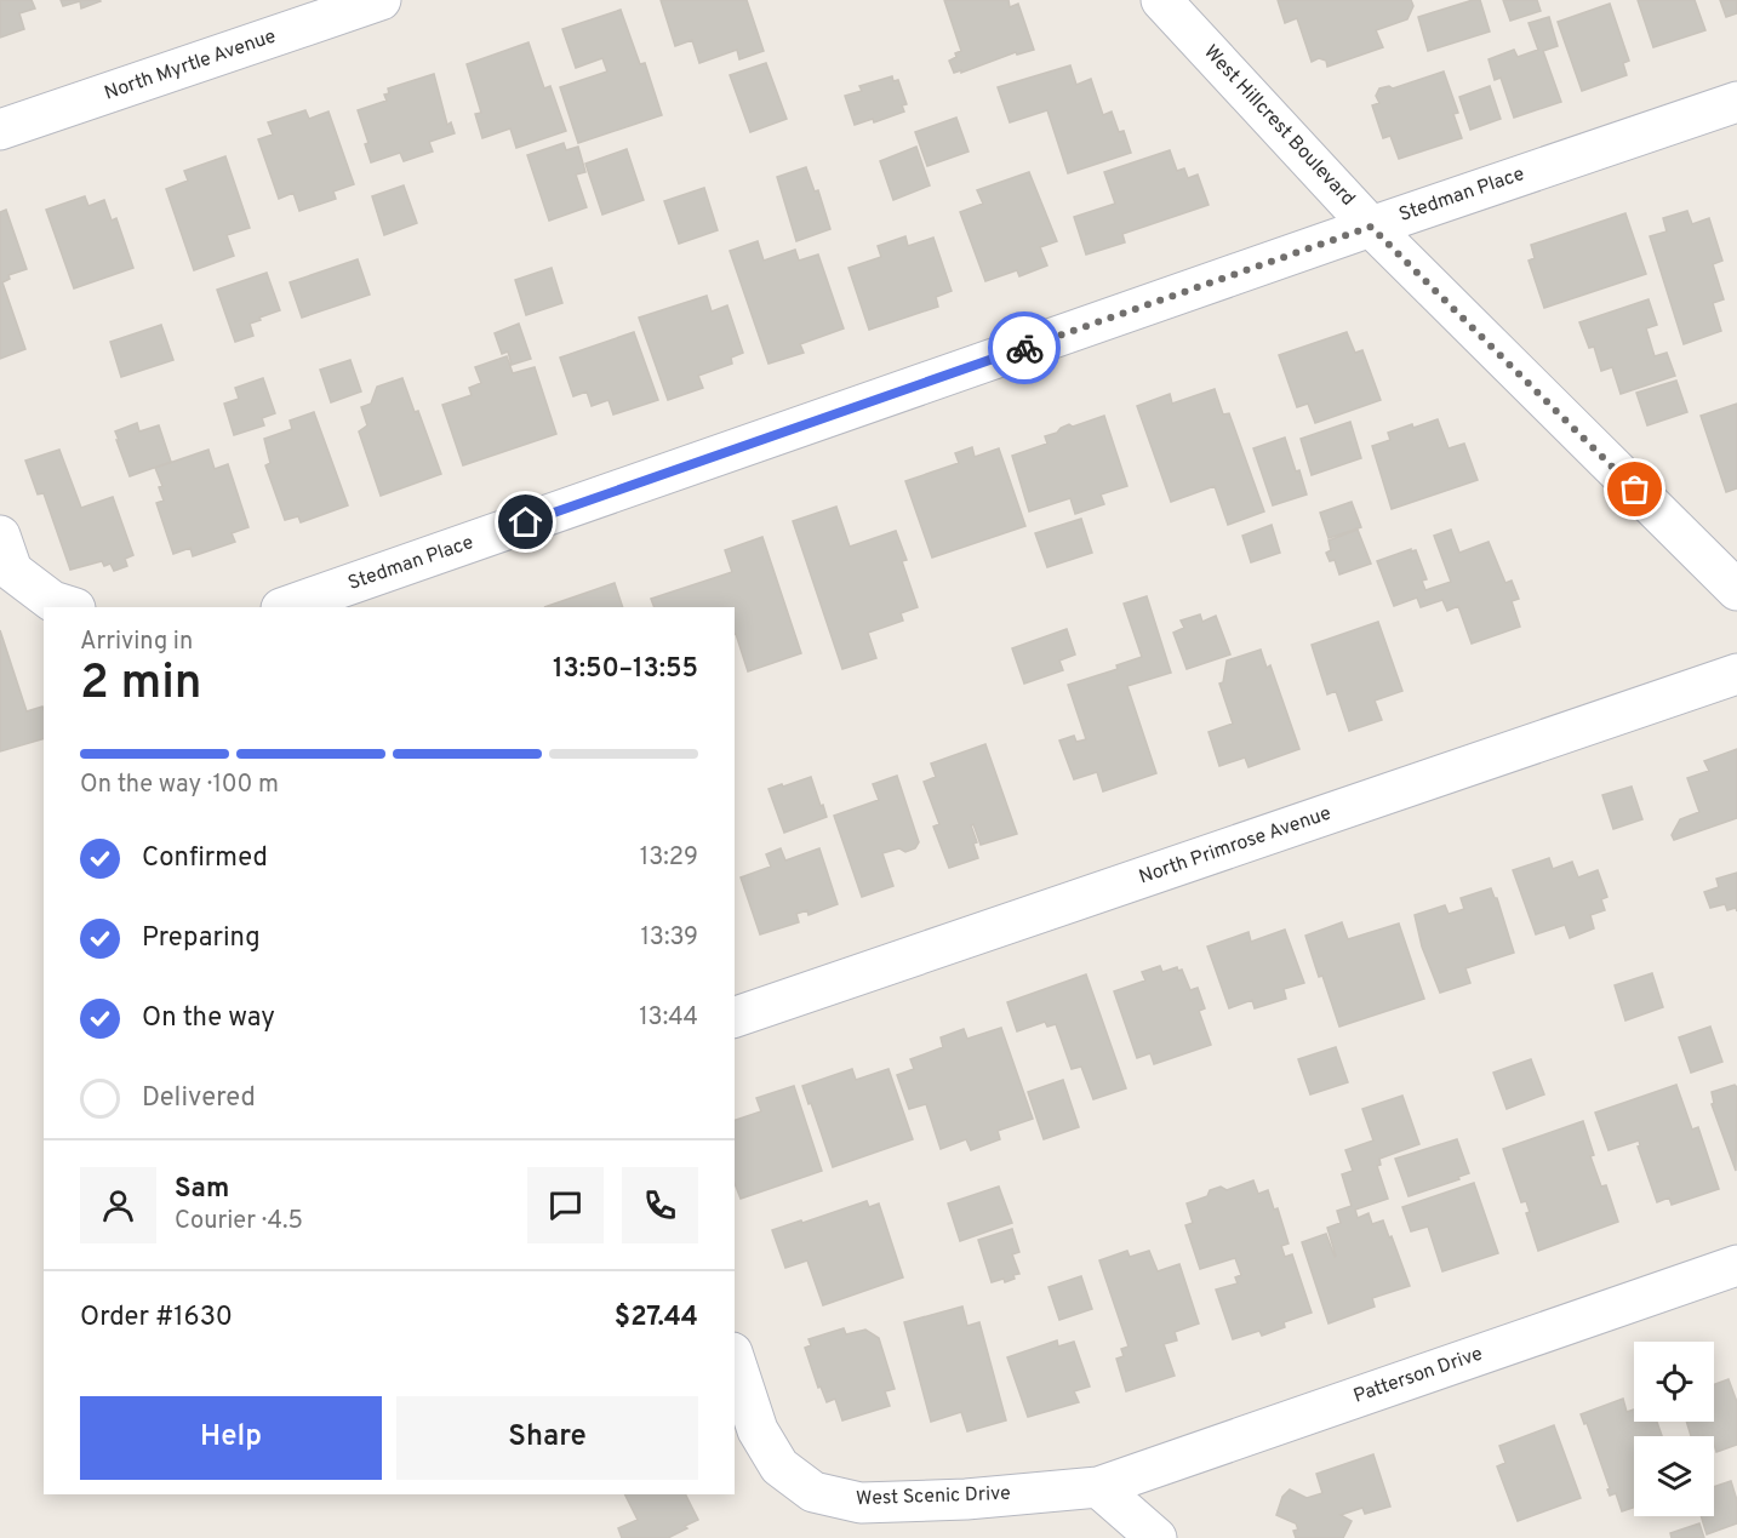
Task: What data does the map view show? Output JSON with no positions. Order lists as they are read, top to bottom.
{
  "streets": {
    "street": [
      "North Myrtle Avenue",
      "West Hillcrest Boulevard",
      "Stedman Place",
      "North Primrose Avenue",
      "Patterson Drive",
      "West Scenic Drive"
    ]
  },
  "crossings": [
    ["West Hillcrest Boulevard", "Stedman Place"],
    ["Patterson Drive", "West Scenic Drive"]
  ],
  "page": {
    "heading": ["2 min", "Arriving in", "13:50–13:55"],
    "panel": [
      "Sam",
      "Courier · 4.5",
      "Order #1630",
      "$27.44"
    ],
    "bar": "On the way · 100 m",
    "list": [
      ["Confirmed", "13:29"],
      ["Preparing", "13:39"],
      ["On the way", "13:44"],
      "Delivered"
    ],
    "buttons": ["Help", "Share"]
  }
}
